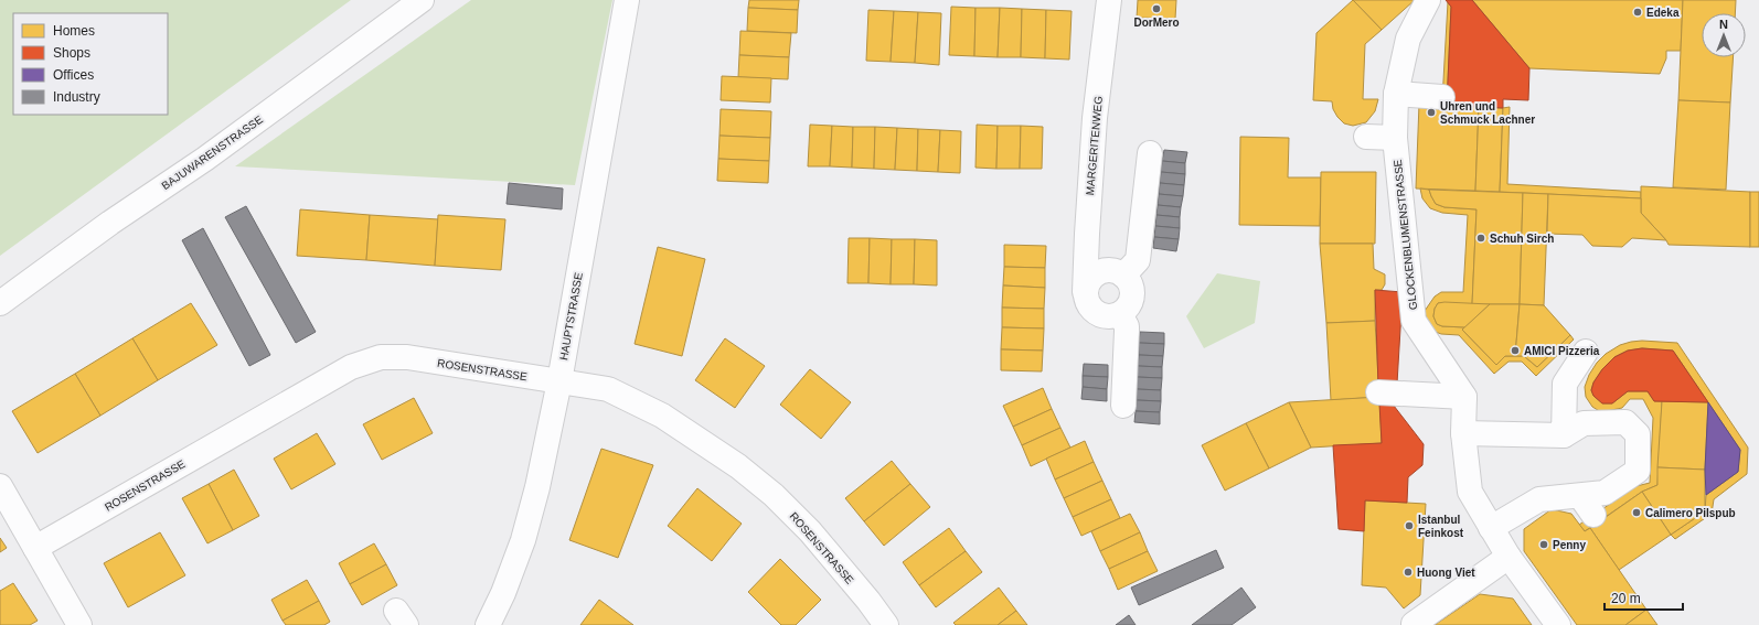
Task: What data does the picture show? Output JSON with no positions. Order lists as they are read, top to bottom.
{
  "streets": {
    "street": [
      "MARGERITENWEG",
      "BAJUWARENSTRASSE",
      "GLOCKENBLUMENSTRASSE",
      "HAUPTSTRASSE",
      "ROSENSTRASSE"
    ]
  },
  "crossings": [
    ["HAUPTSTRASSE", "ROSENSTRASSE"]
  ],
  "places": [
    "DorMero",
    "Edeka",
    "Uhren und Schmuck Lachner",
    "Schuh Sirch",
    "AMICI Pizzeria",
    "Calimero Pilspub",
    "Istanbul Feinkost",
    "Penny",
    "Huong Viet"
  ],
  "legend": [
    "Homes",
    "Shops",
    "Offices",
    "Industry"
  ],
  "scale_bar": "20 m",
  "north": "top"
}
